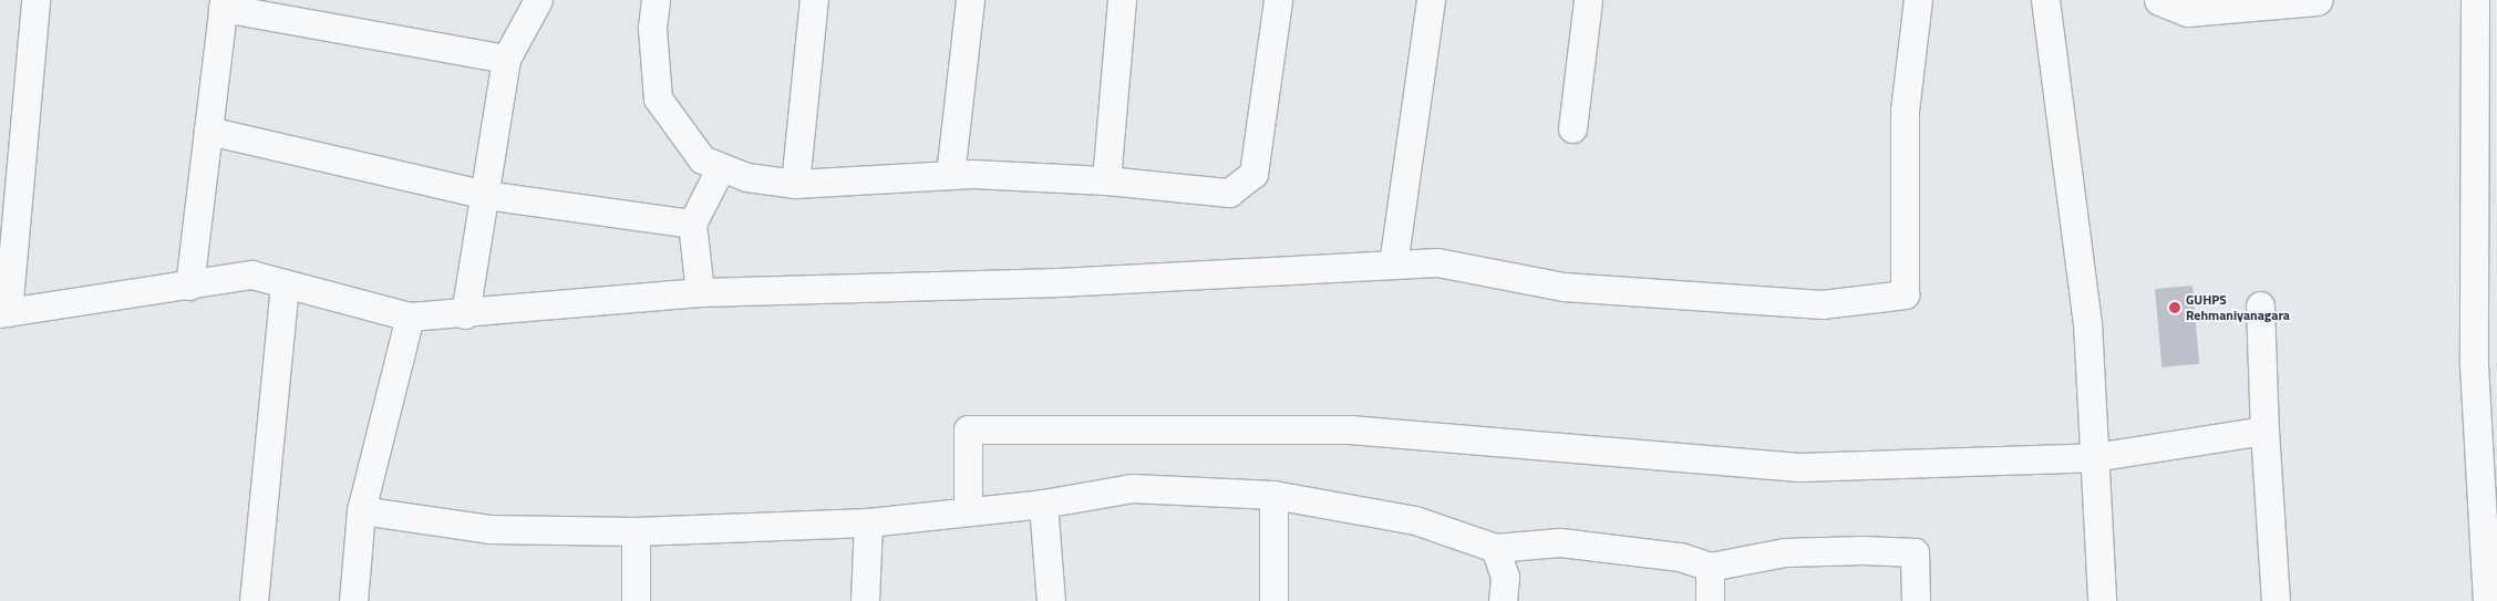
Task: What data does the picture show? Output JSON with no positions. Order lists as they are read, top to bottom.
{
  "places": ["GUHPS Rehmaniyanagara"]
}
